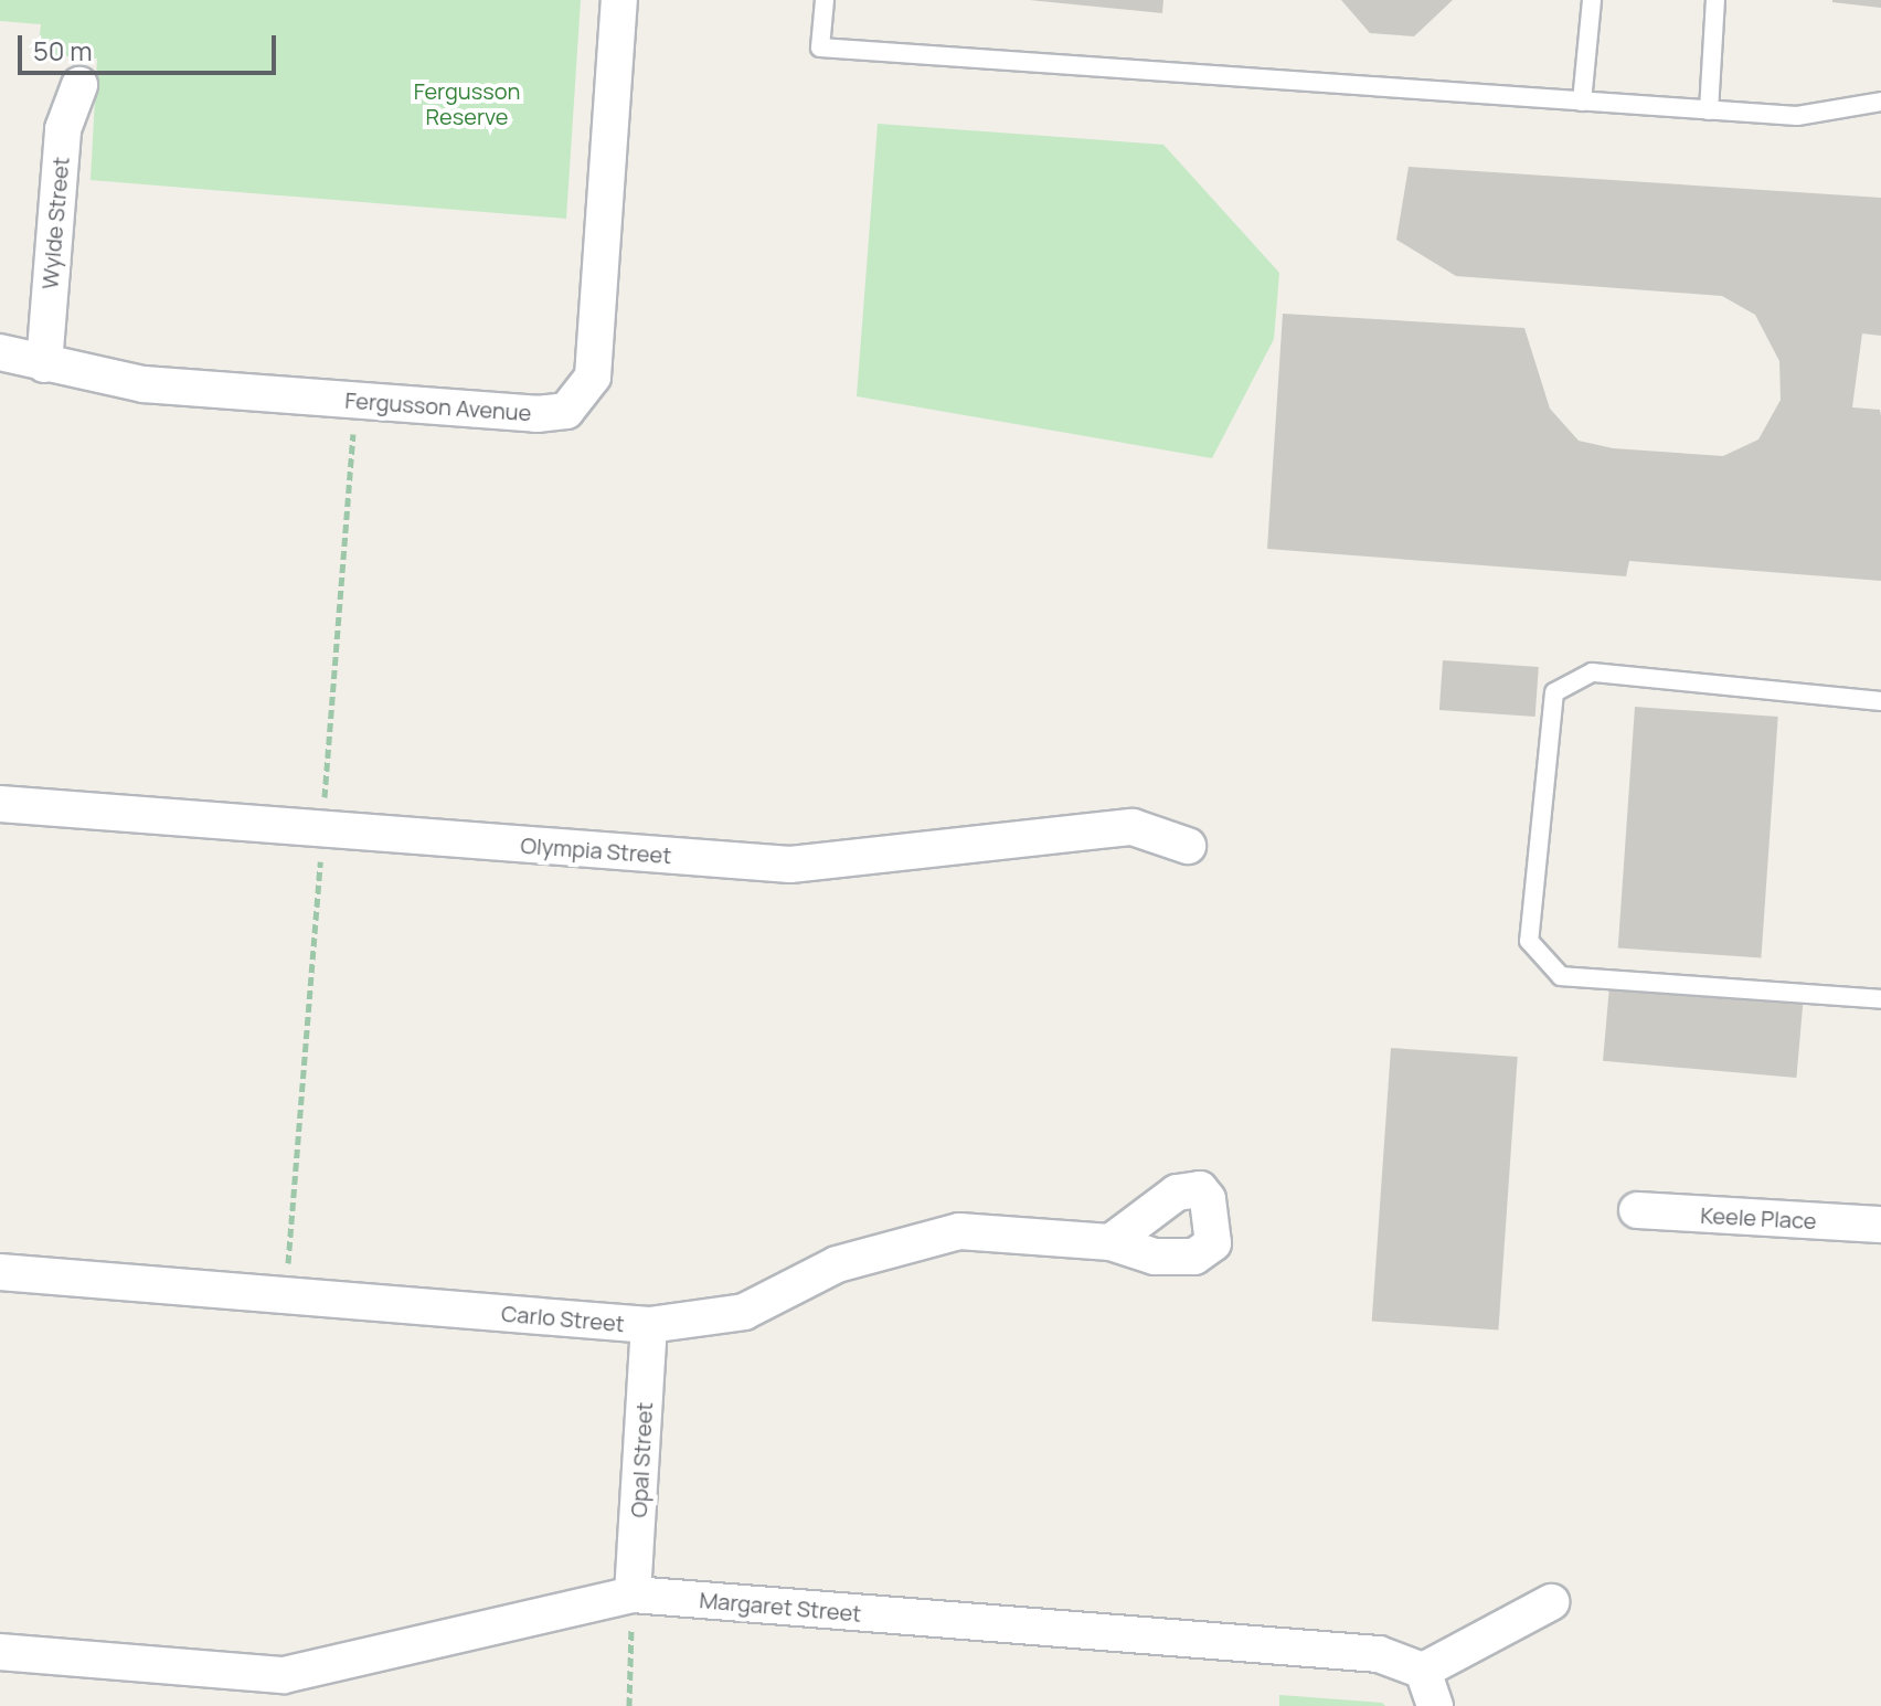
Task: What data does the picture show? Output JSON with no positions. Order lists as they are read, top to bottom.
{
  "streets": {
    "street": [
      "Wylde Street",
      "Fergusson Avenue",
      "Olympia Street",
      "Keele Place",
      "Carlo Street",
      "Opal Street",
      "Margaret Street"
    ]
  },
  "crossings": [
    ["Wylde Street", "Fergusson Avenue"],
    ["Carlo Street", "Opal Street"],
    ["Opal Street", "Margaret Street"]
  ],
  "parks": ["Fergusson Reserve"],
  "scale_bar": "50 m"
}
